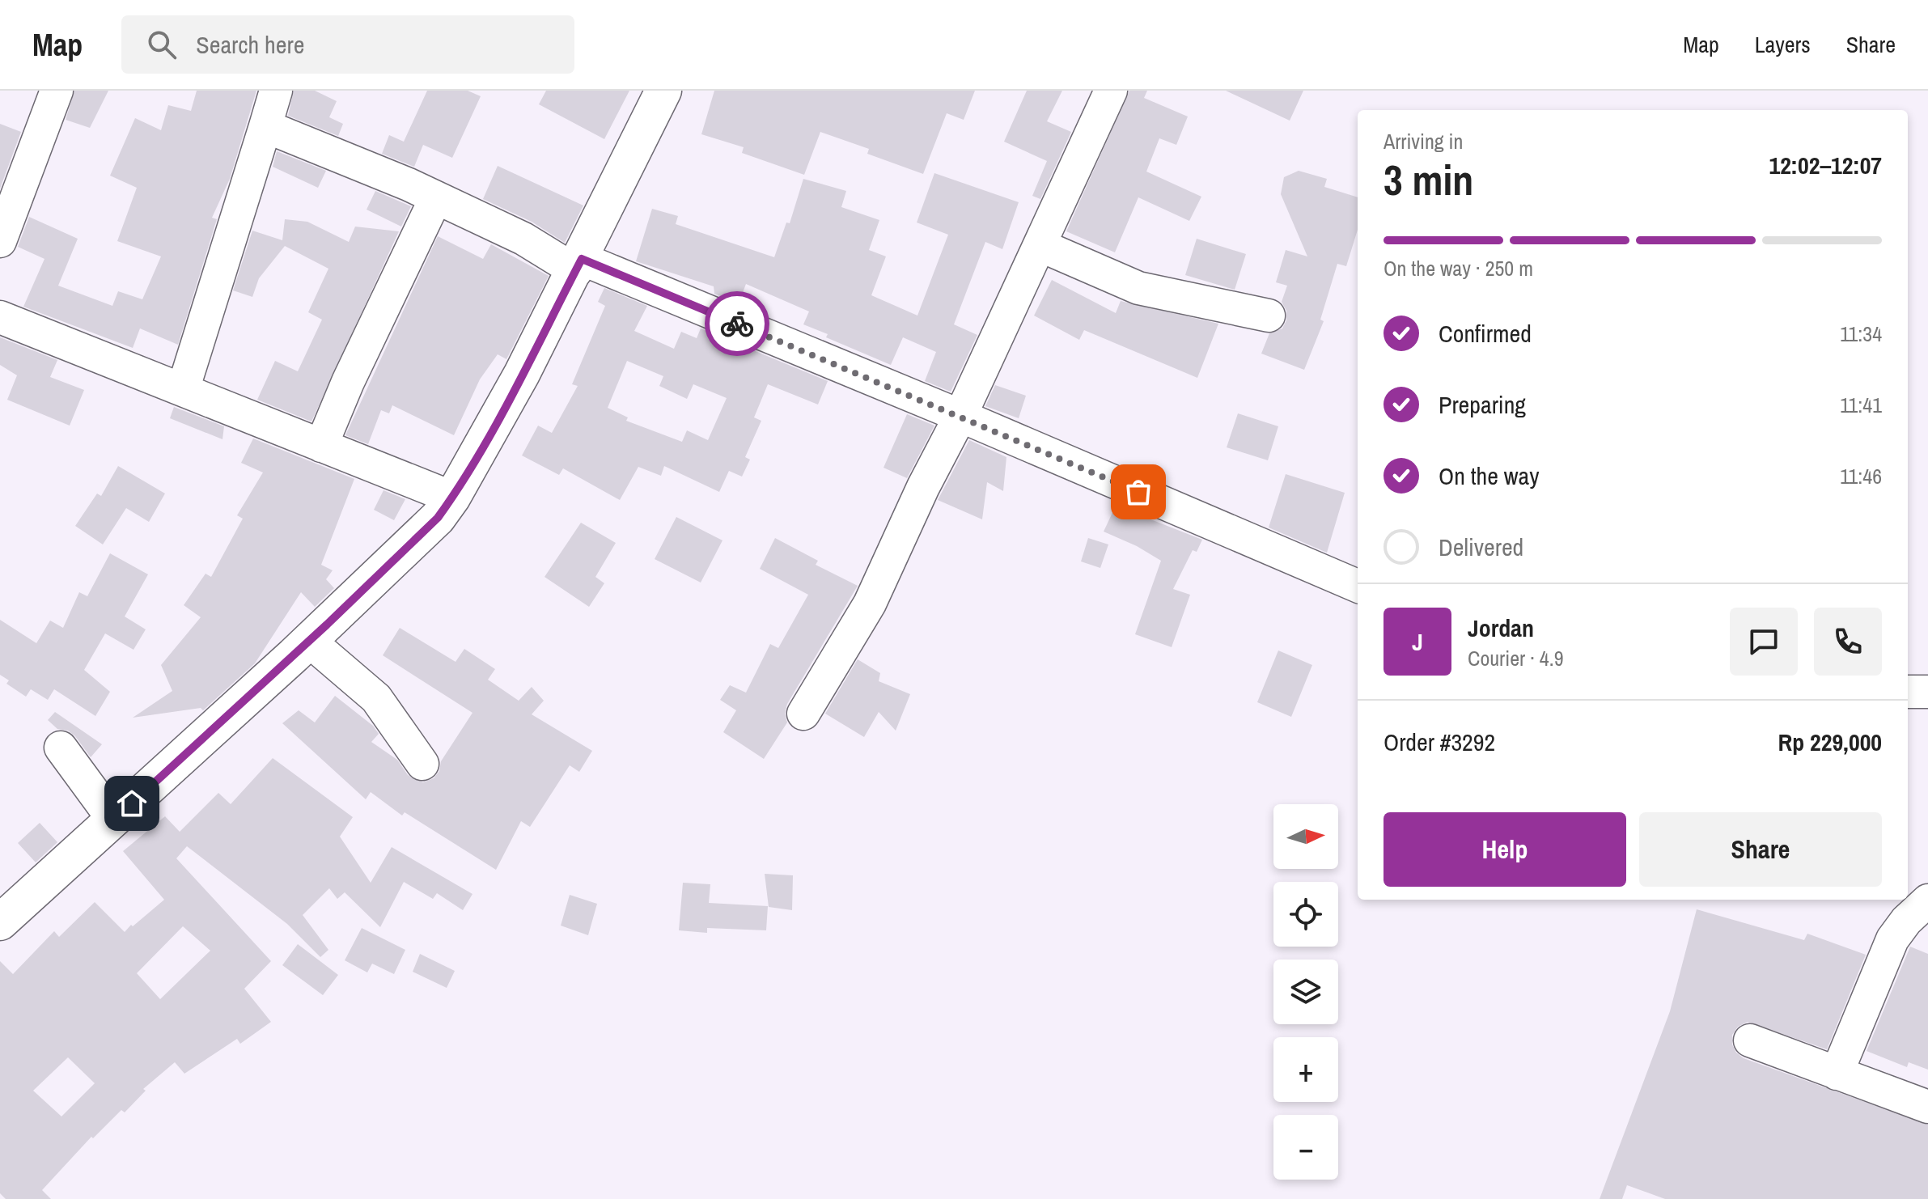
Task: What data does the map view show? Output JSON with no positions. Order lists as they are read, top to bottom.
{
  "north": "right",
  "page": {
    "header": "Map",
    "search": "Search here",
    "nav": ["Map", "Layers", "Share"],
    "heading": ["3 min", "Arriving in", "12:02–12:07"],
    "panel": [
      "Jordan",
      "Courier · 4.9",
      "Order #3292",
      "Rp 229,000"
    ],
    "bar": "On the way · 250 m",
    "list": [
      ["Confirmed", "11:34"],
      ["Preparing", "11:41"],
      ["On the way", "11:46"],
      "Delivered"
    ],
    "round": "J",
    "buttons": ["Help", "Share"],
    "map_buttons": ["+", "−"]
  }
}
